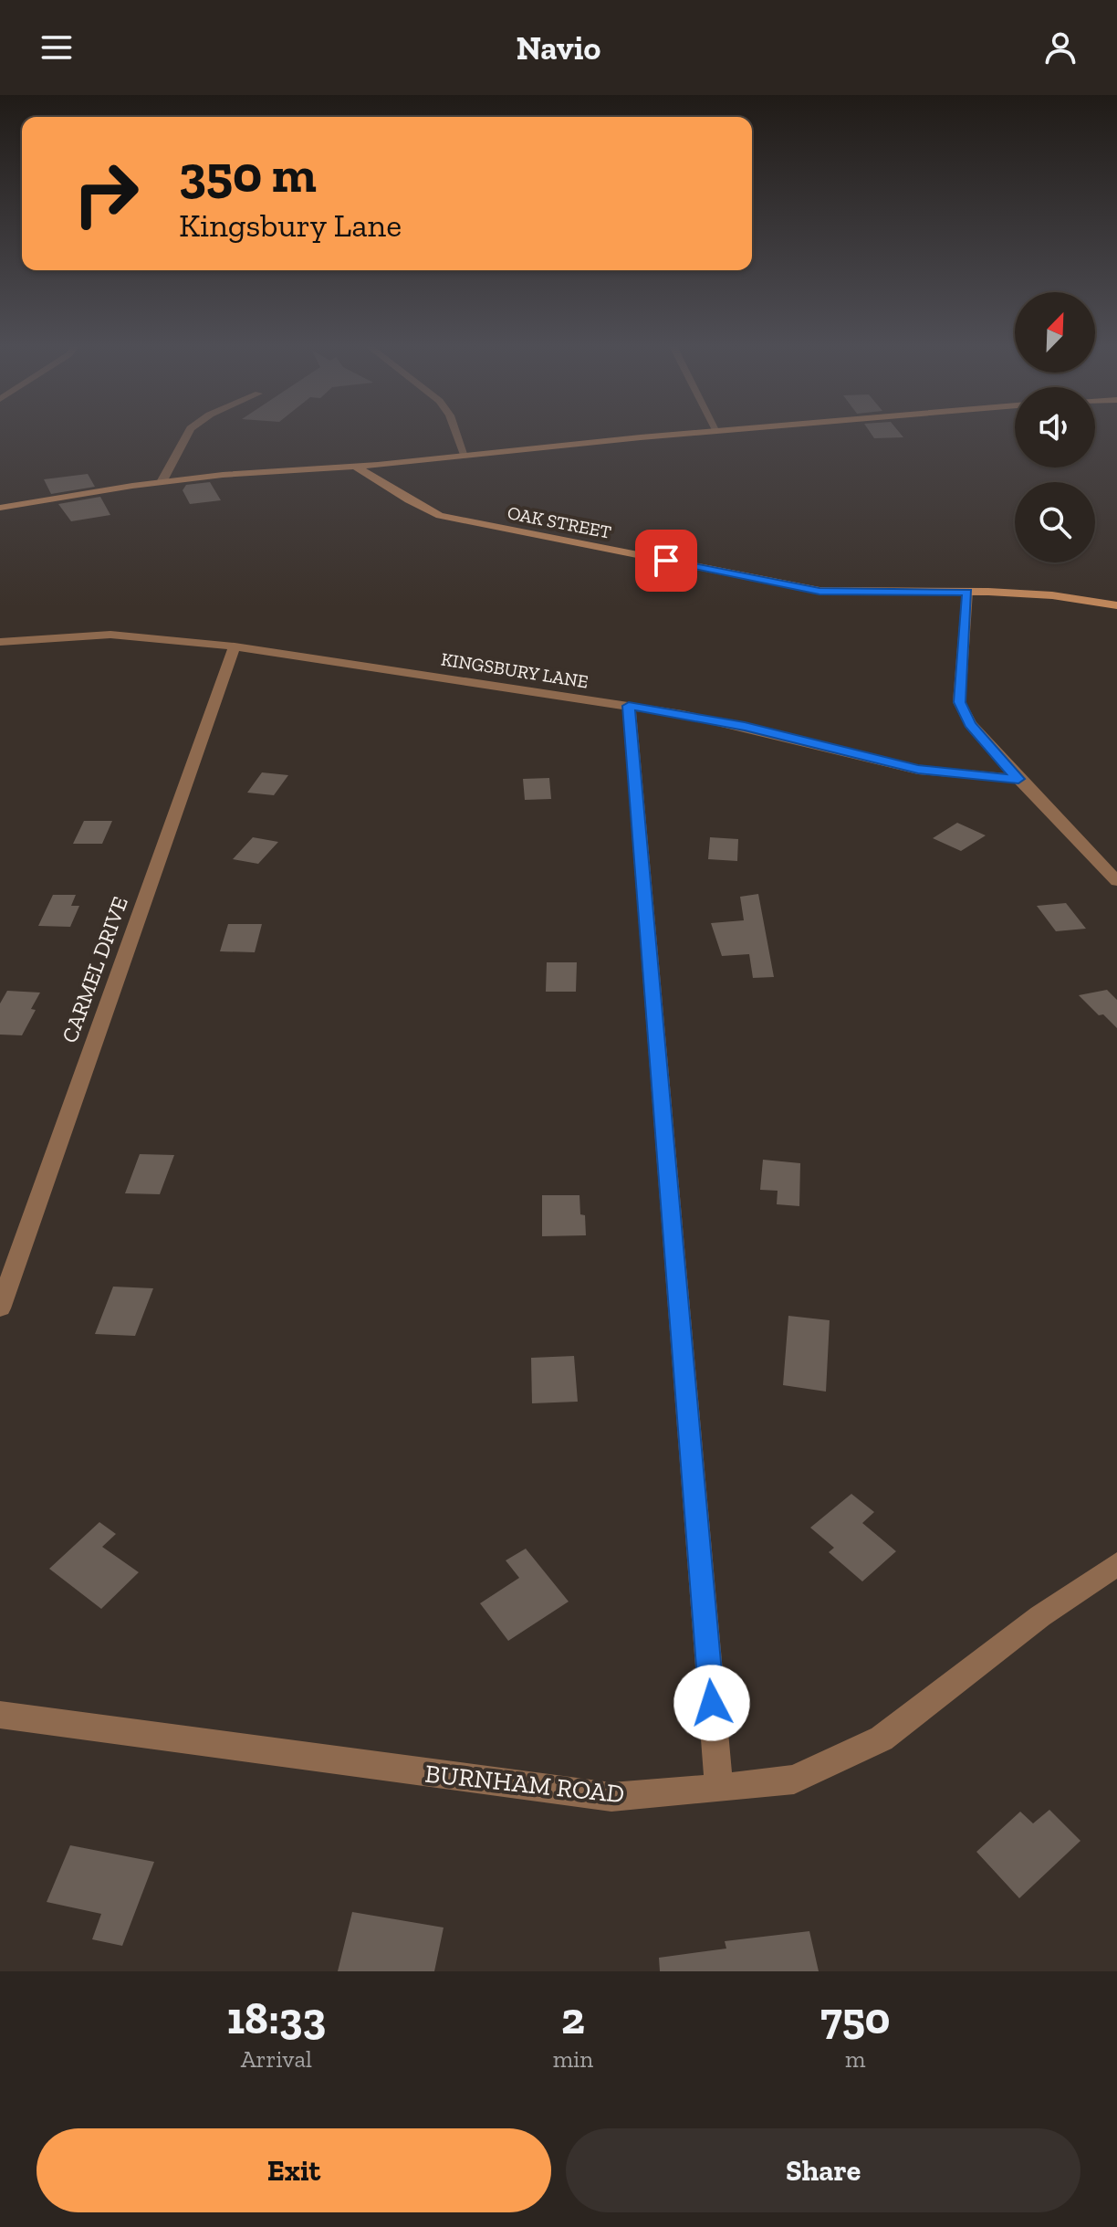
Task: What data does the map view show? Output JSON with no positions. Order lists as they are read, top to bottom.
{
  "streets": {
    "street": [
      "OAK STREET",
      "KINGSBURY LANE",
      "CARMEL DRIVE",
      "BURNHAM ROAD"
    ]
  },
  "crossings": [
    ["KINGSBURY LANE", "CARMEL DRIVE"]
  ],
  "north": "top right",
  "page": {
    "header": "Navio",
    "turn": ["350 m", "Kingsbury Lane"],
    "eta": [
      "18:33",
      "Arrival",
      "2",
      "min",
      "750",
      "m"
    ],
    "buttons": ["Exit", "Share"]
  }
}
